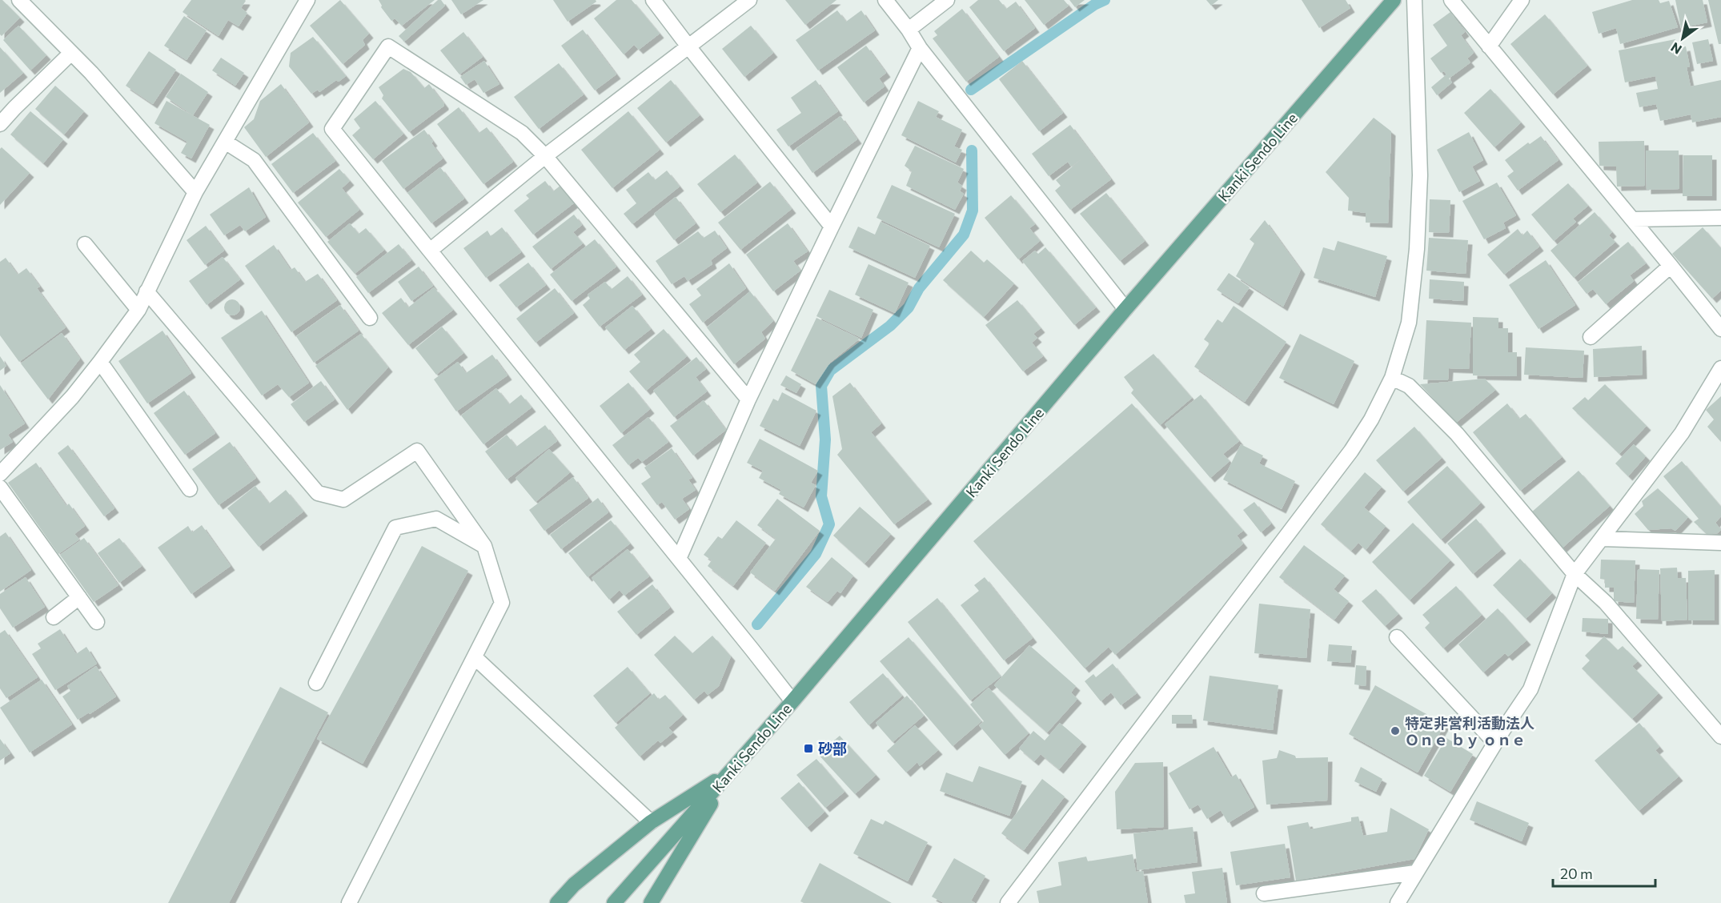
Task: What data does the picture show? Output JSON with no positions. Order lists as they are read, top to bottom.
{
  "streets": {
    "main road": ["Kanki Sendo Line"]
  },
  "places": {
    "other": ["特定非営利活動法人 Ｏｎｅ ｂｙ ｏｎｅ"],
    "transit": ["砂部"]
  },
  "scale_bar": "20 m",
  "north": "bottom left"
}
